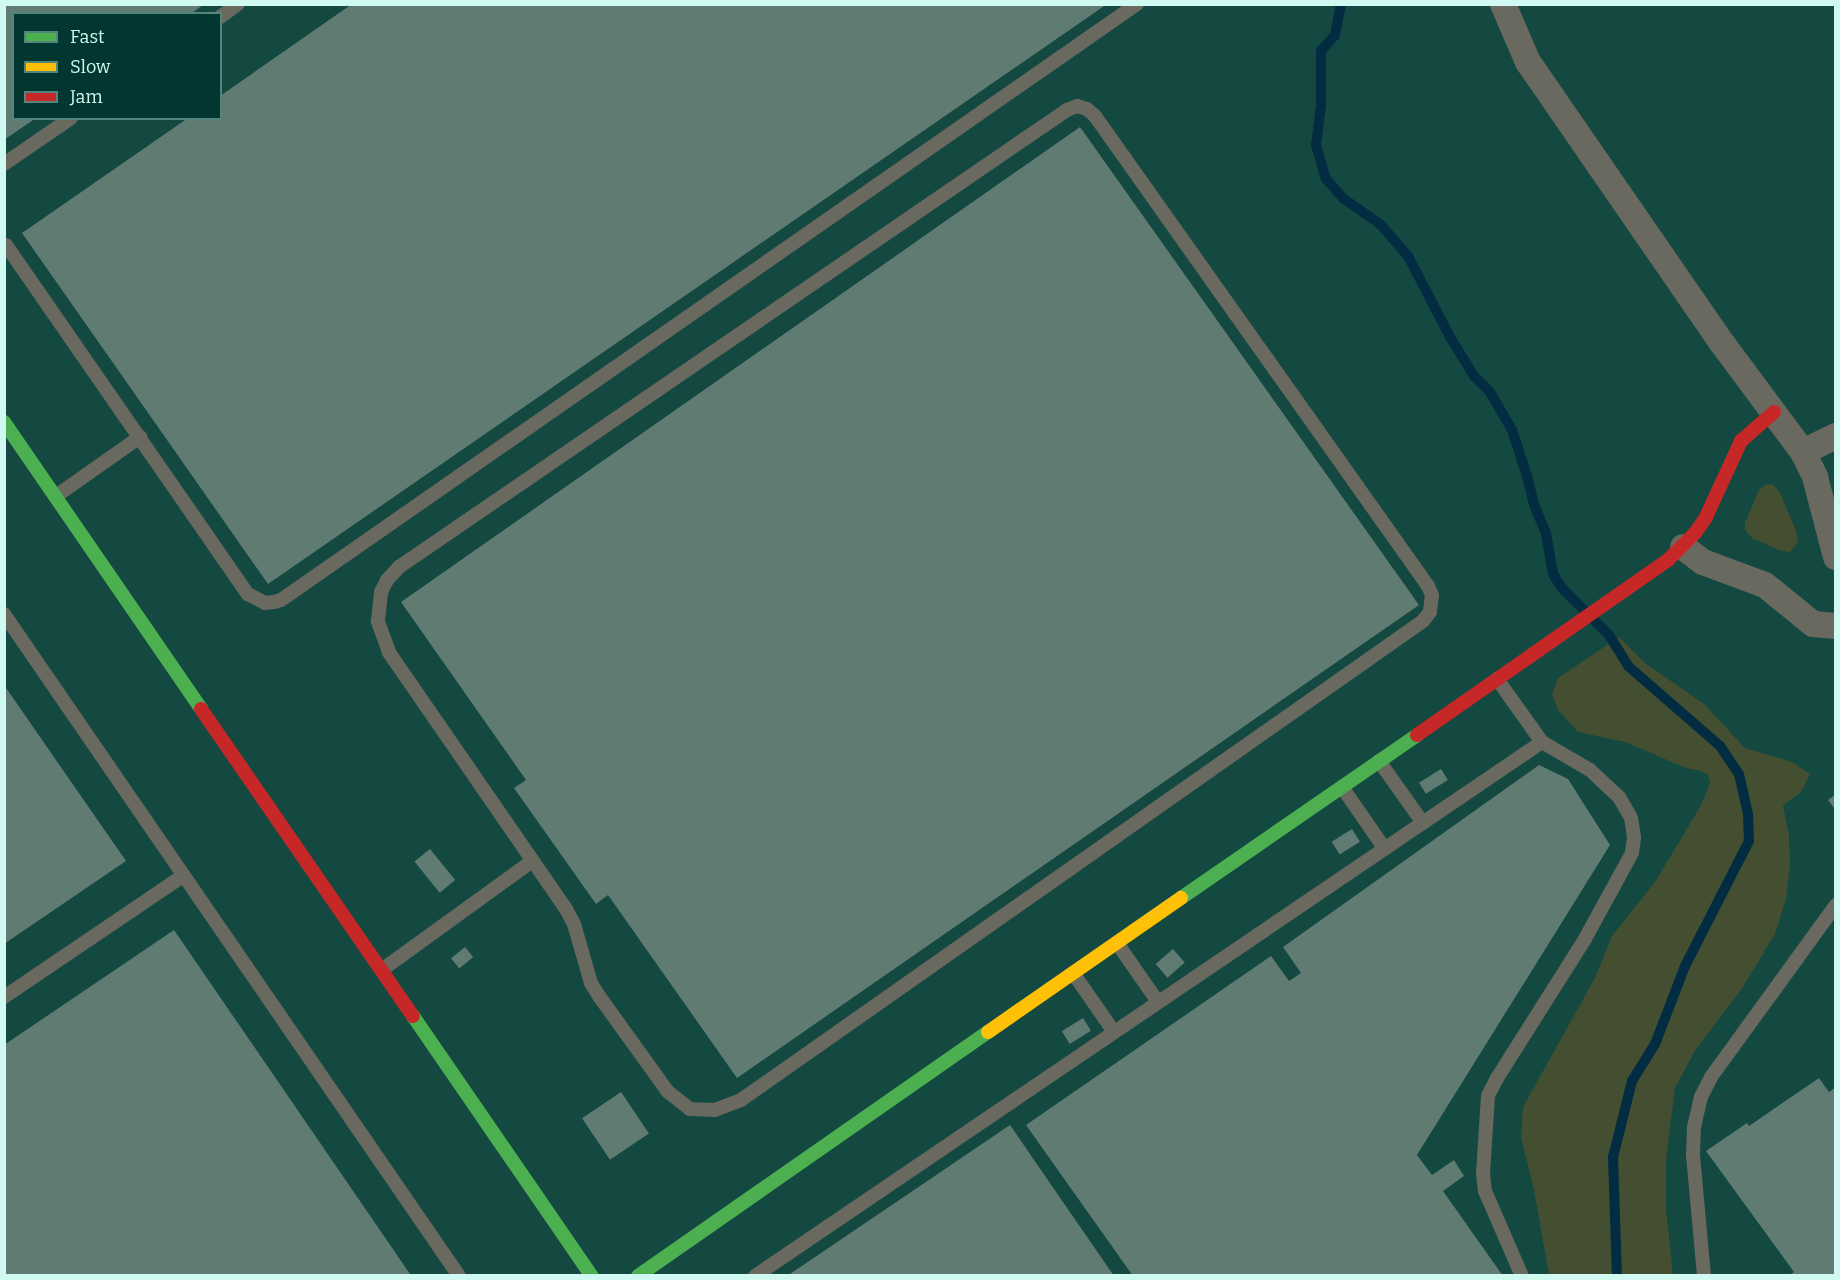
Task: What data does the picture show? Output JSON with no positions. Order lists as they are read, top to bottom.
{
  "legend": ["Fast", "Slow", "Jam"]
}
